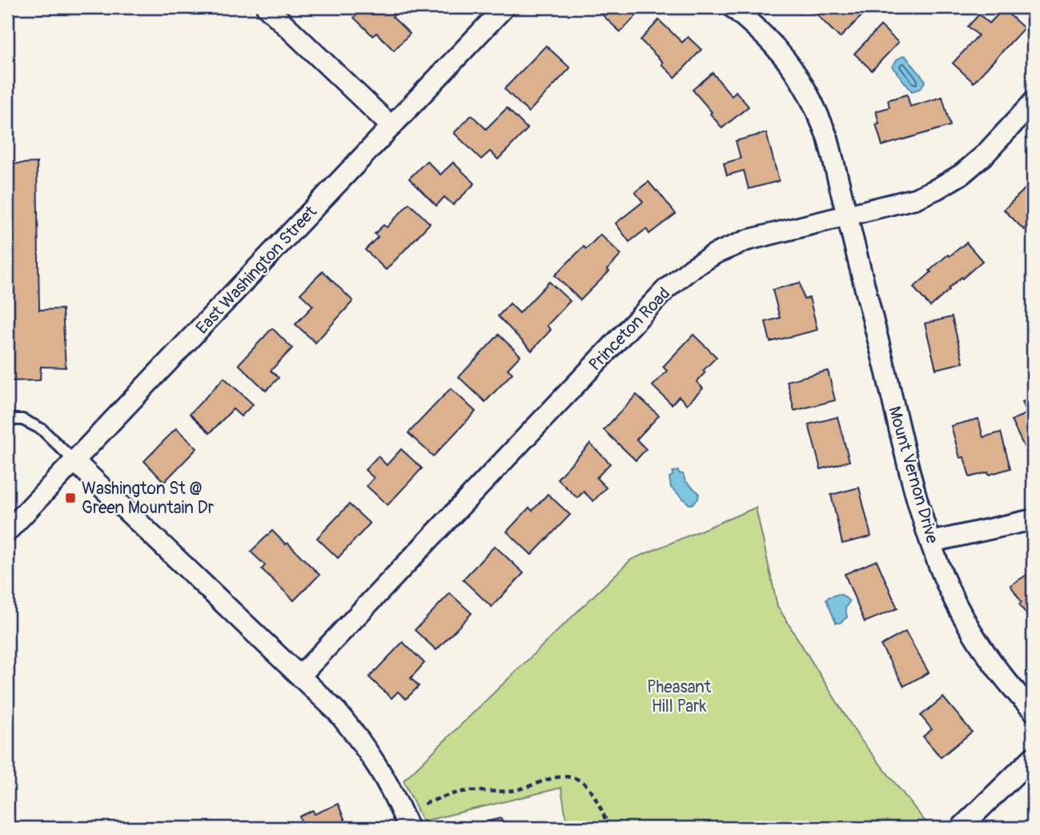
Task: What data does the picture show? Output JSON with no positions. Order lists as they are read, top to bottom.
{
  "streets": {
    "street": ["East Washington Street", "Princeton Road", "Mount Vernon Drive"]
  },
  "crossings": [
    ["Princeton Road", "Mount Vernon Drive"]
  ],
  "parks": ["Pheasant Hill Park"],
  "places": {
    "transit": ["Washington St @ Green Mountain Dr"]
  }
}
